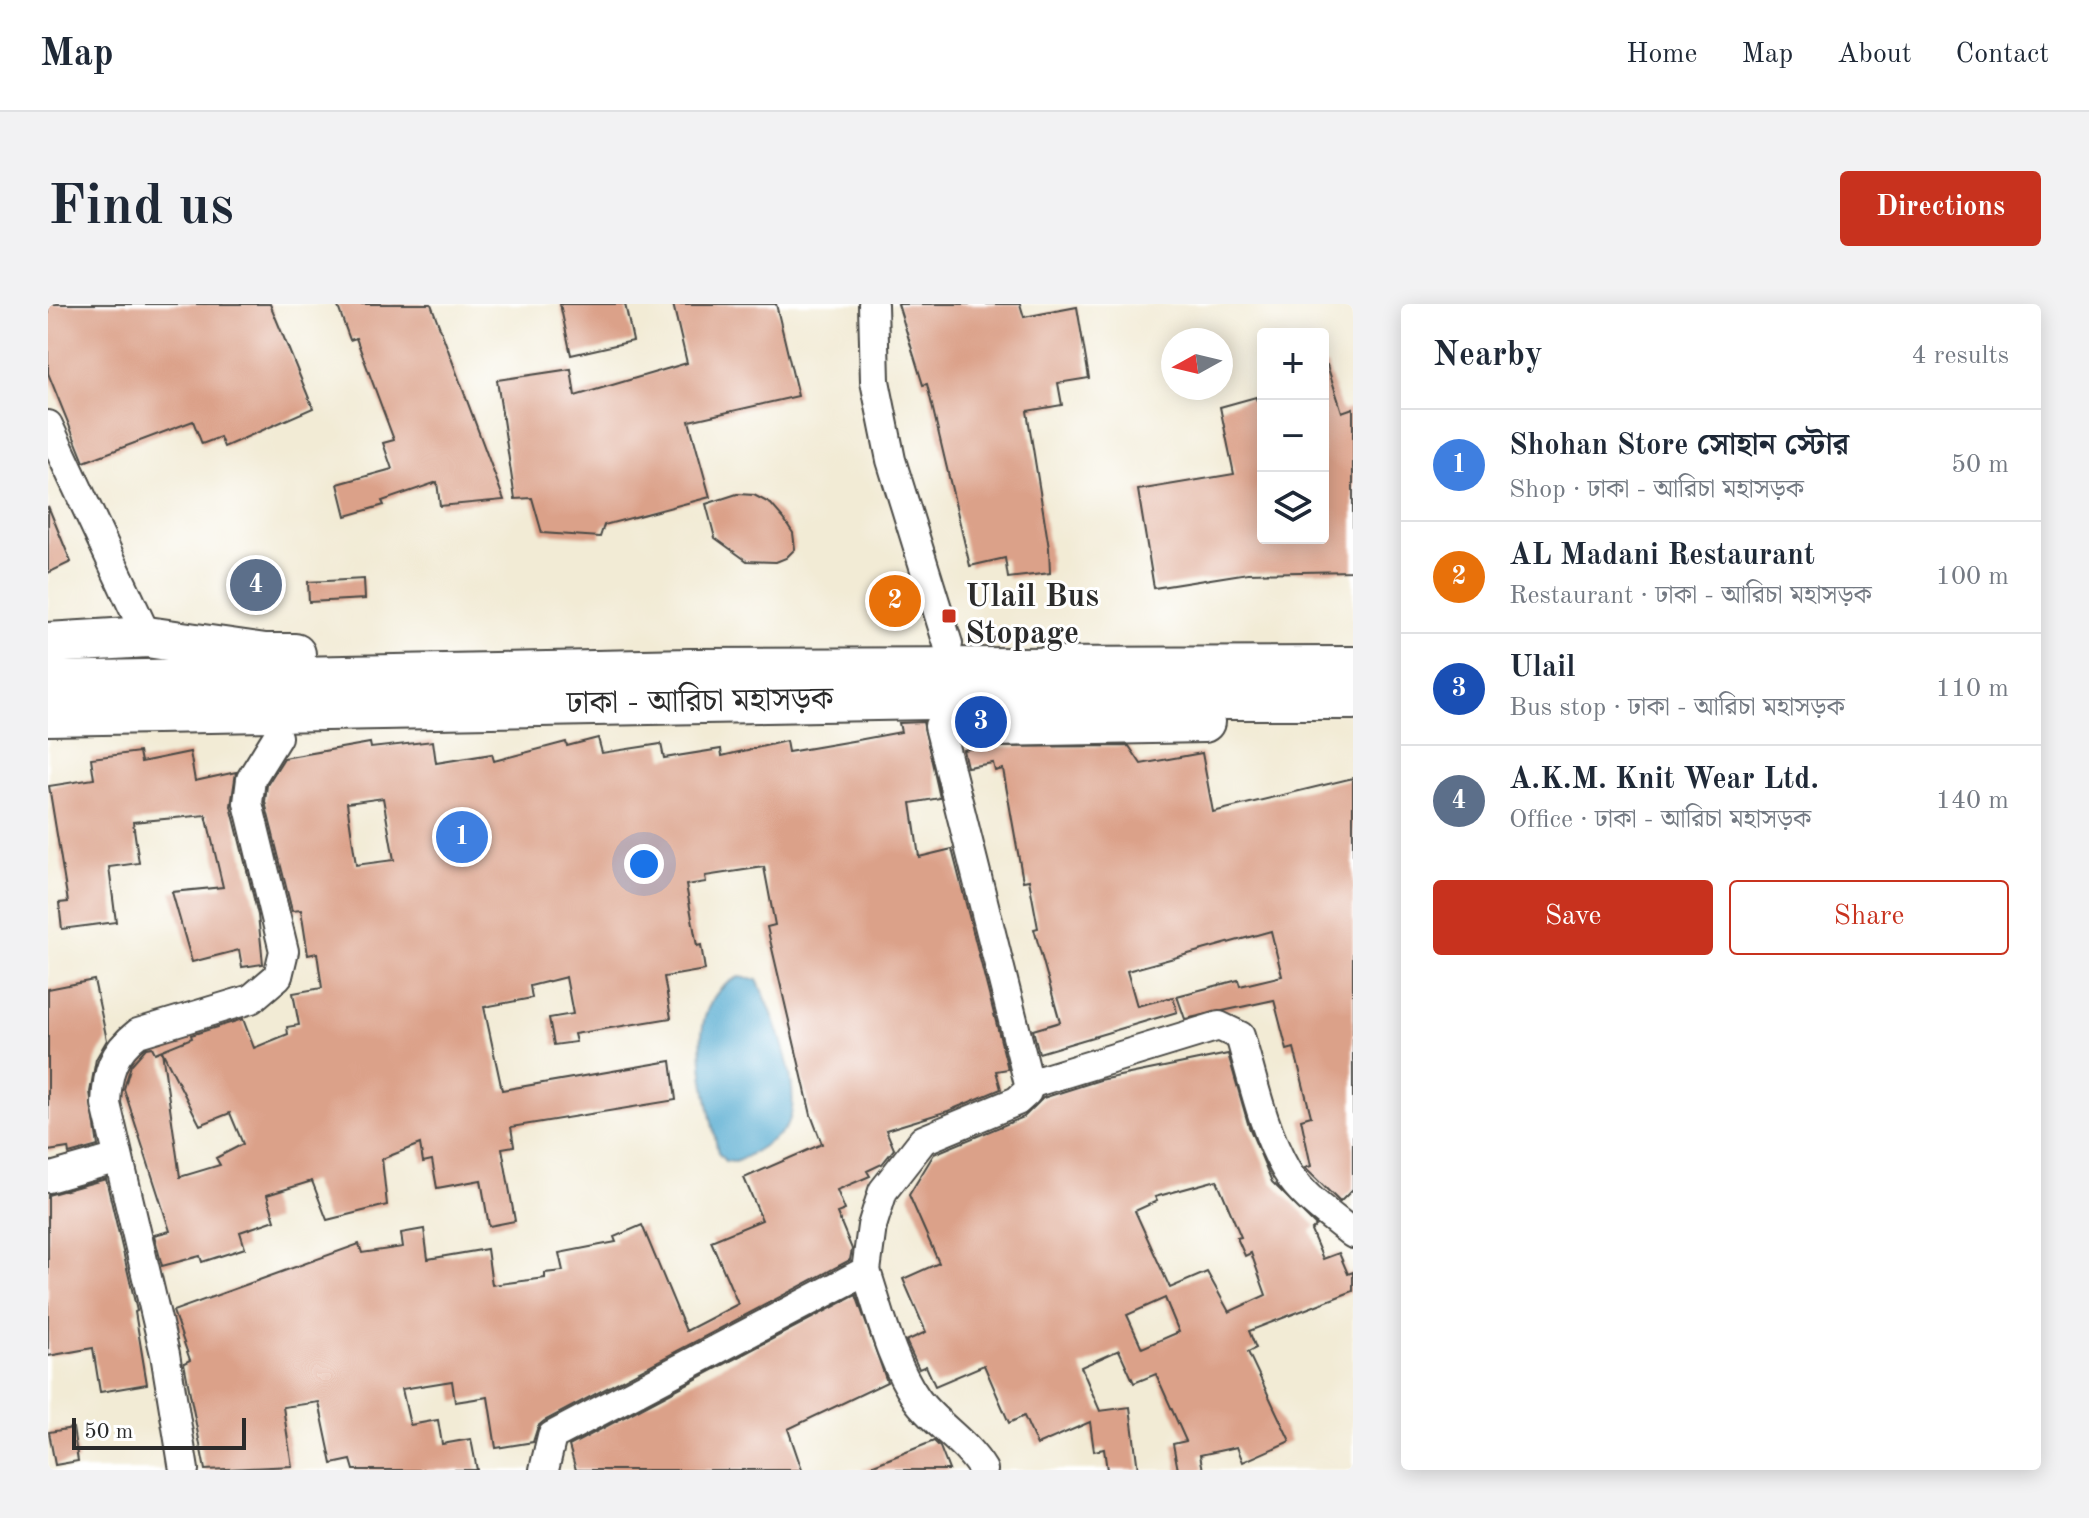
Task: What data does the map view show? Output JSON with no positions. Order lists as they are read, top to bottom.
{
  "streets": {
    "highway": ["ঢাকা - আরিচা মহাসড়ক"]
  },
  "places": {
    "transit": ["Ulail Bus Stopage"]
  },
  "scale_bar": "50 m",
  "north": "left",
  "page": {
    "header": "Map",
    "nav": [
      "Home",
      "Map",
      "About",
      "Contact"
    ],
    "buttons": [
      "Directions",
      ["Save", "Share"]
    ],
    "title": "Find us",
    "heading": ["Nearby", "4 results"],
    "map_buttons": ["+", "−"],
    "list": [
      {
        "mark": "1",
        "name": "Shohan Store সোহান স্টোর",
        "note": "Shop · ঢাকা - আরিচা মহাসড়ক",
        "value": "50 m"
      },
      {
        "mark": "2",
        "name": "AL Madani Restaurant",
        "note": "Restaurant · ঢাকা - আরিচা মহাসড়ক",
        "value": "100 m"
      },
      {
        "mark": "3",
        "name": "Ulail",
        "note": "Bus stop · ঢাকা - আরিচা মহাসড়ক",
        "value": "110 m"
      },
      {
        "mark": "4",
        "name": "A.K.M. Knit Wear Ltd.",
        "note": "Office · ঢাকা - আরিচা মহাসড়ক",
        "value": "140 m"
      }
    ],
    "pins": [
      "4",
      "2",
      "3",
      "1"
    ],
    "scale": "50 m"
  }
}
